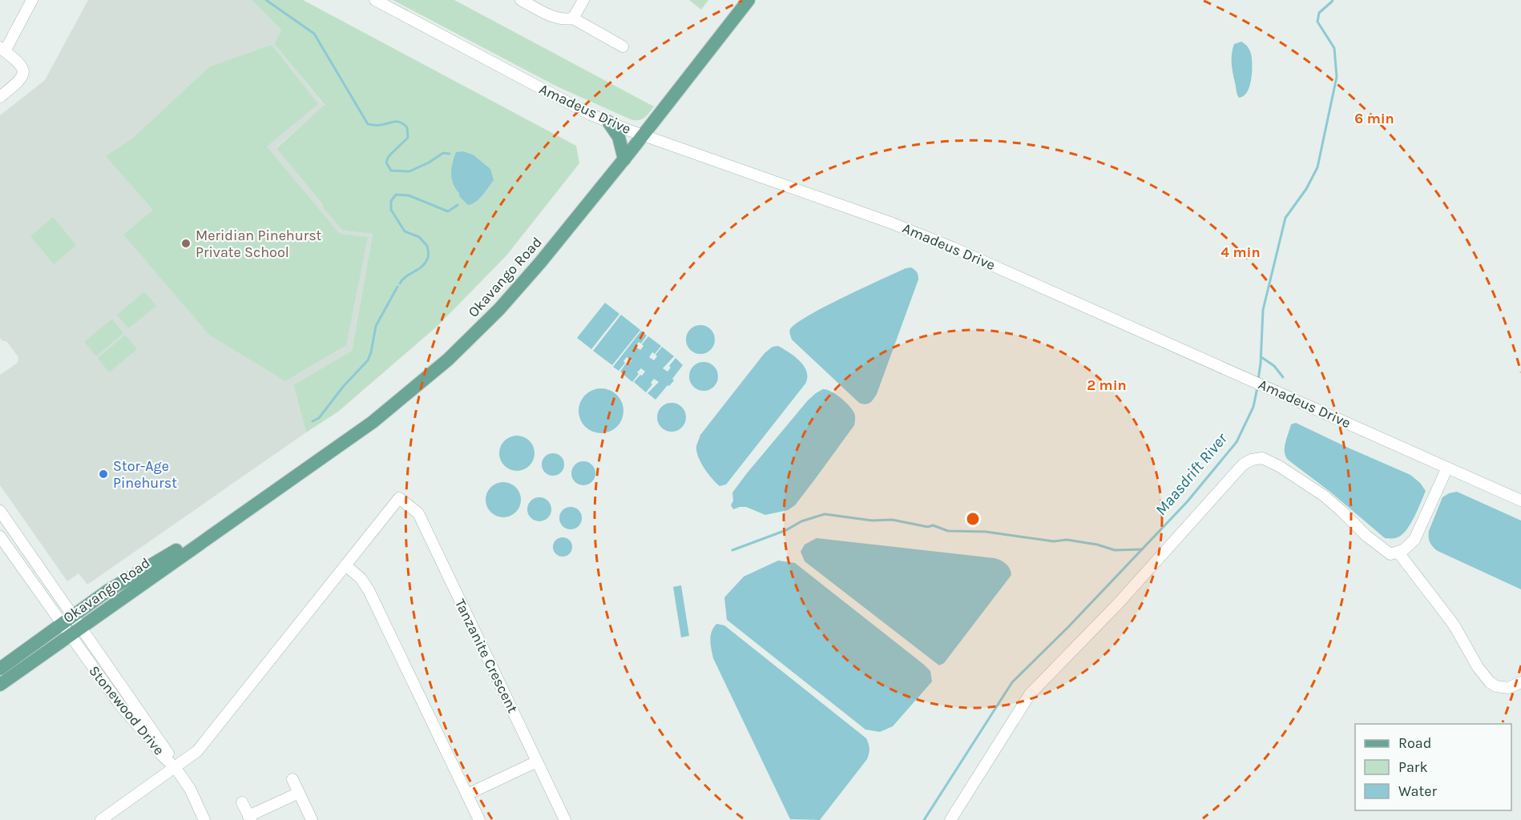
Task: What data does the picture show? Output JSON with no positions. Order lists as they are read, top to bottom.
{
  "streets": {
    "main road": ["Okavango Road"],
    "street": ["Amadeus Drive", "Tanzanite Crescent", "Stonewood Drive"]
  },
  "crossings": [
    ["Amadeus Drive", "Okavango Road"],
    ["Okavango Road", "Stonewood Drive"]
  ],
  "water": ["Maasdrift River"],
  "places": ["Meridian Pinehurst Private School", "Stor-Age Pinehurst"],
  "legend": ["Road", "Park", "Water"],
  "rings": ["6 min", "4 min", "2 min"]
}
